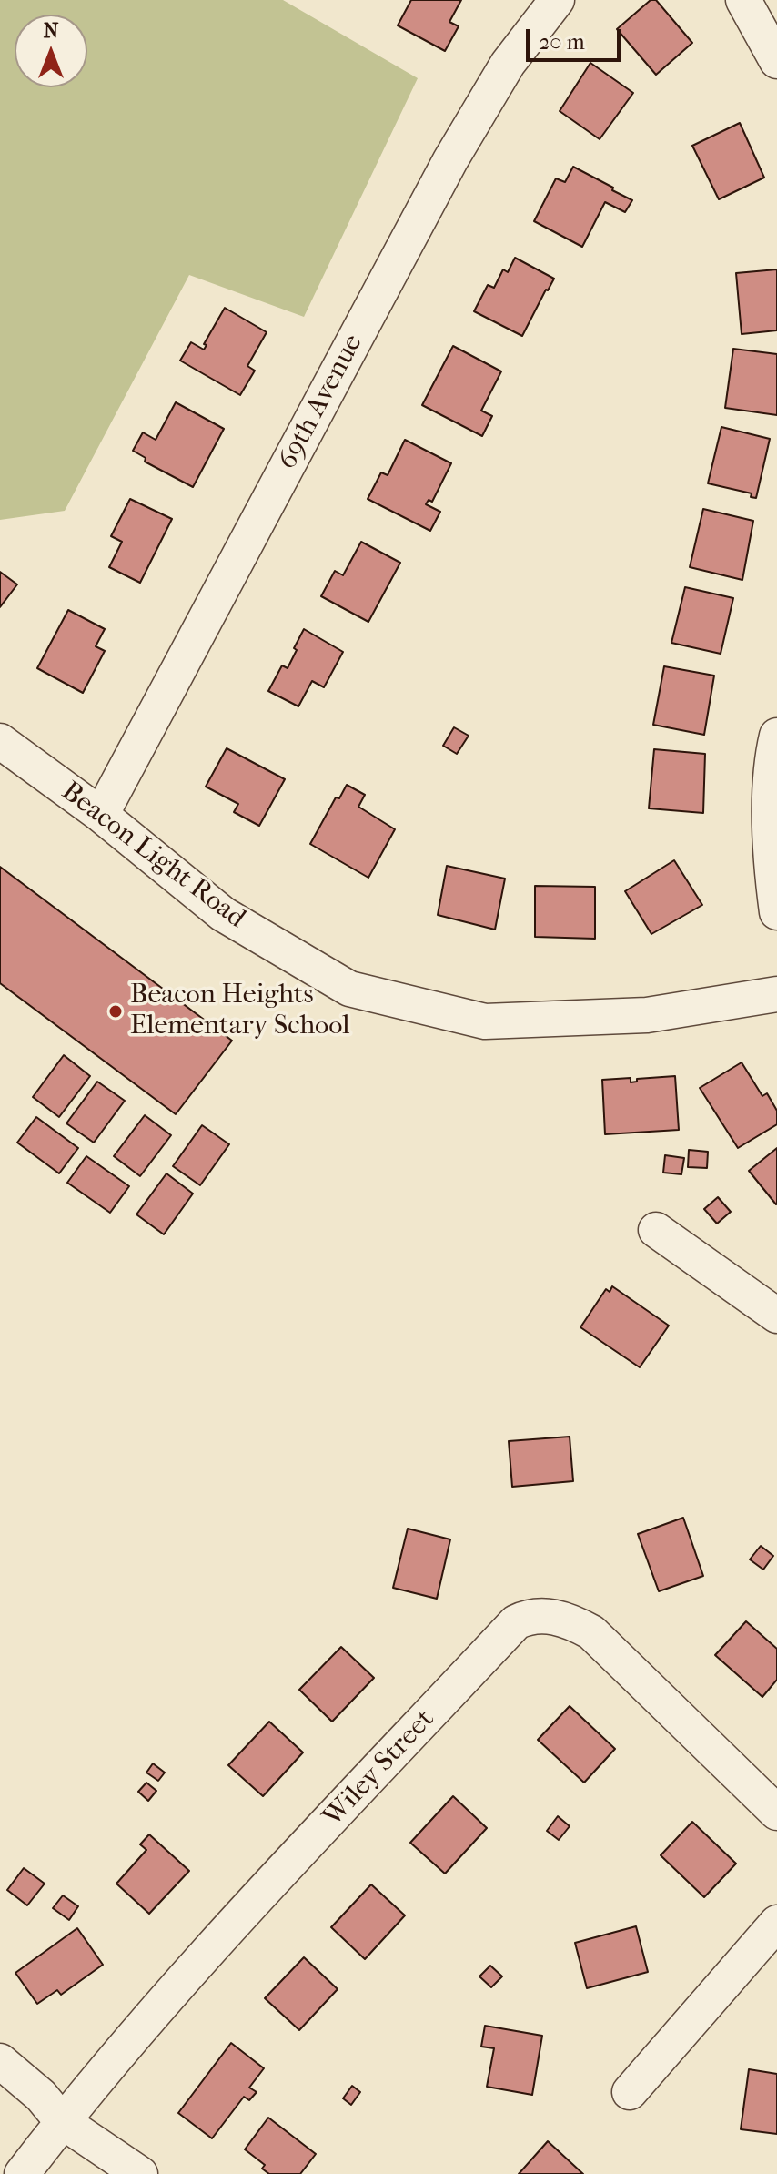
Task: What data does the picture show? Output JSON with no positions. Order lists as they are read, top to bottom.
{
  "streets": {
    "street": ["69th Avenue", "Beacon Light Road", "Wiley Street"]
  },
  "crossings": [
    ["69th Avenue", "Beacon Light Road"]
  ],
  "places": ["Beacon Heights Elementary School"],
  "scale_bar": "20 m",
  "north": "top"
}
